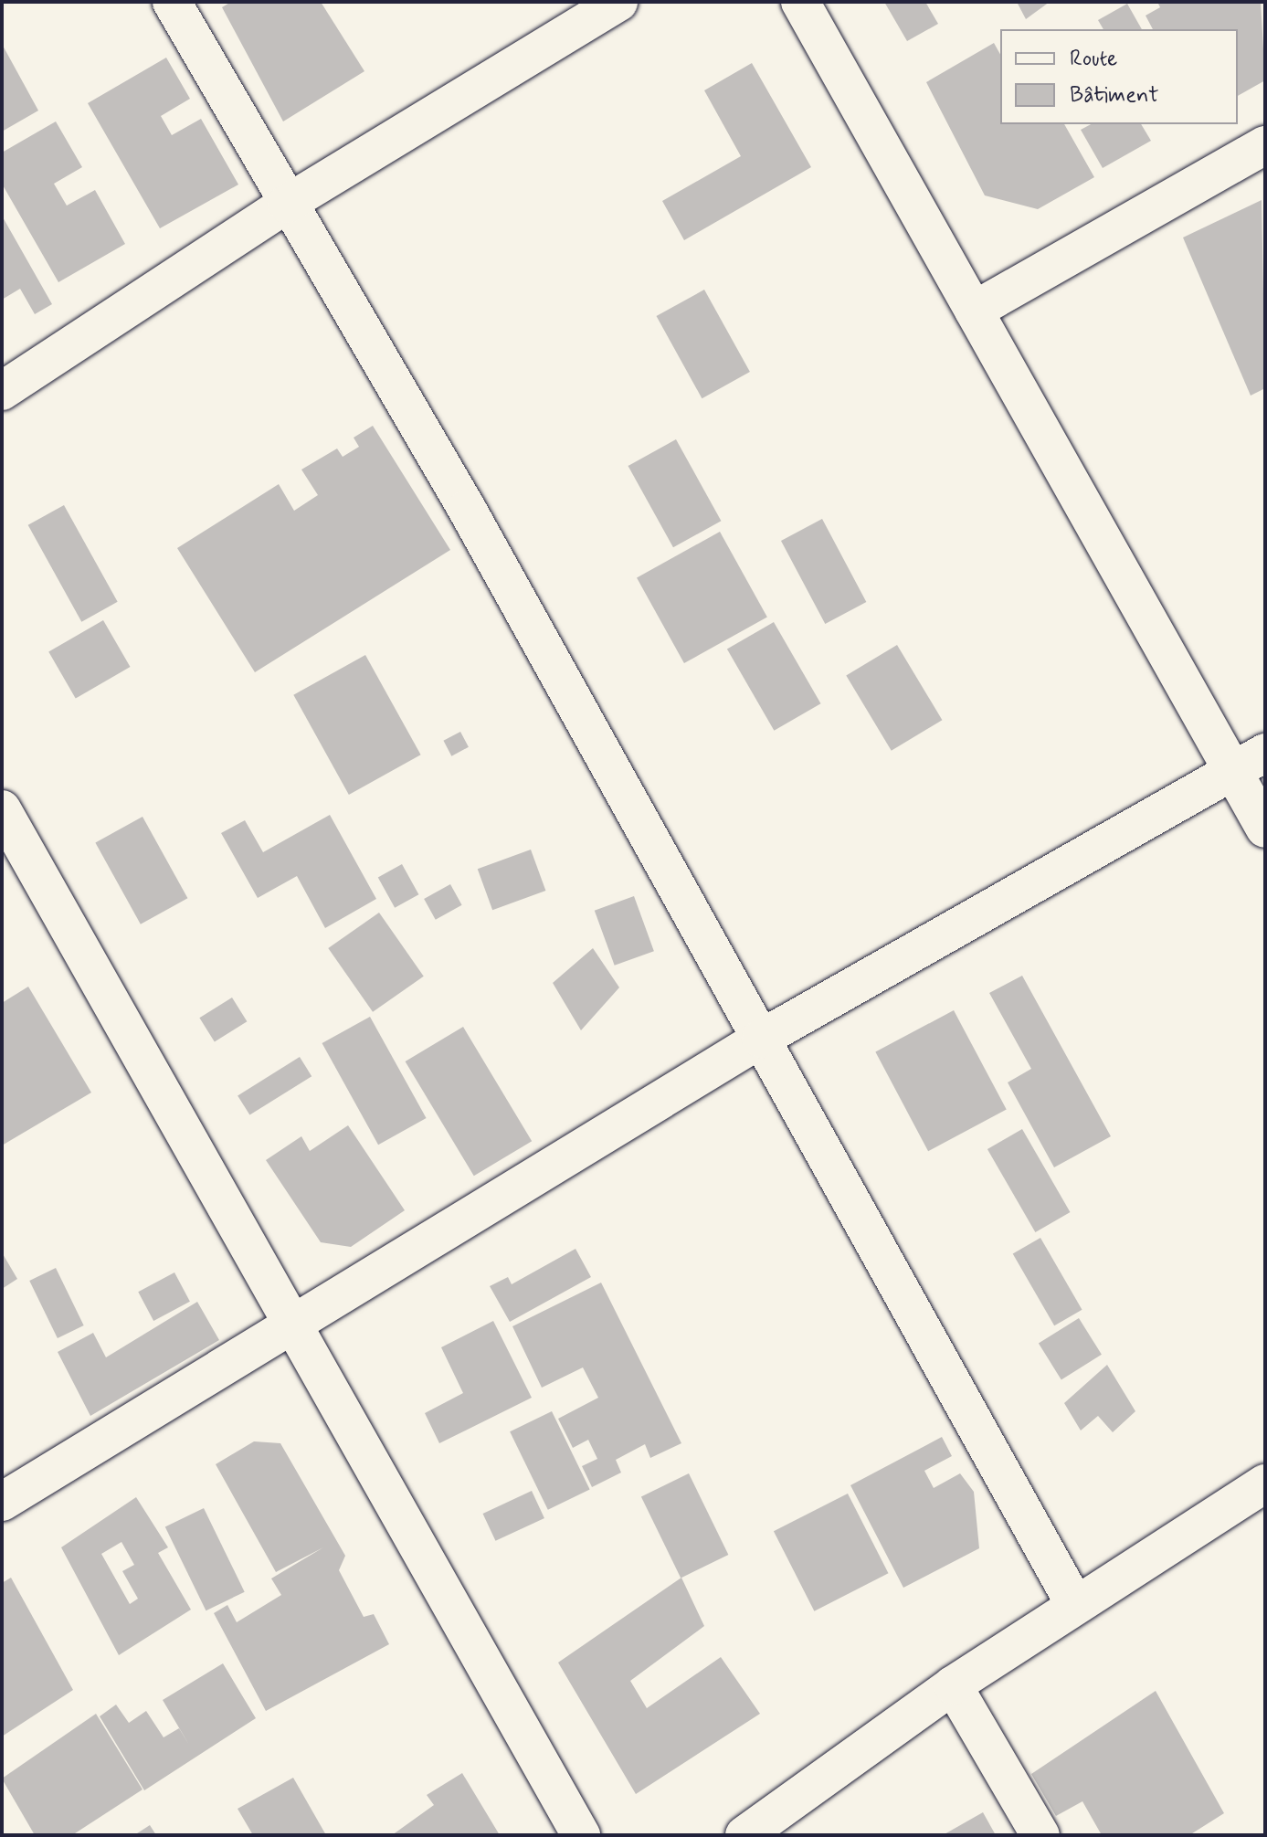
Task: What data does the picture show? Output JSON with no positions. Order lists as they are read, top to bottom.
{
  "legend": ["Route", "Bâtiment"]
}
